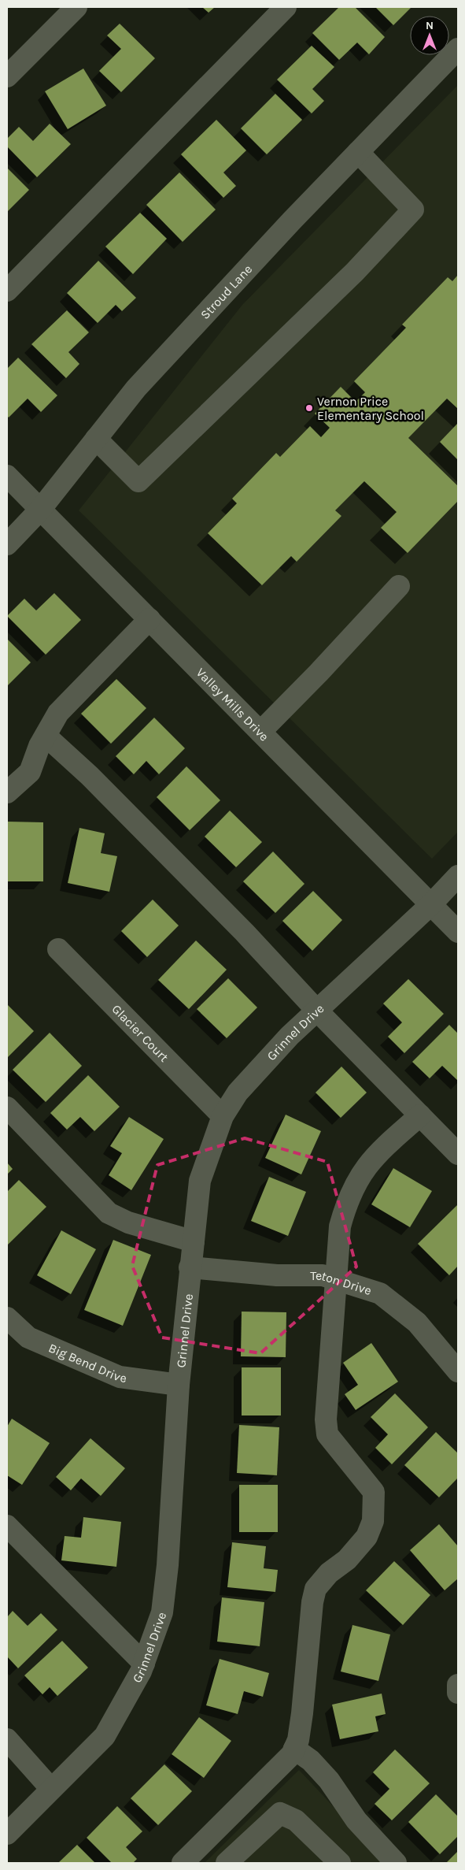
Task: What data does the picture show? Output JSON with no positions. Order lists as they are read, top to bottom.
{
  "streets": {
    "street": [
      "Stroud Lane",
      "Valley Mills Drive",
      "Glacier Court",
      "Grinnel Drive",
      "Teton Drive",
      "Big Bend Drive"
    ]
  },
  "crossings": [
    ["Stroud Lane", "Valley Mills Drive"],
    ["Valley Mills Drive", "Grinnel Drive"],
    ["Glacier Court", "Grinnel Drive"],
    ["Grinnel Drive", "Teton Drive"],
    ["Grinnel Drive", "Big Bend Drive"]
  ],
  "places": ["Vernon Price Elementary School"],
  "north": "top"
}
